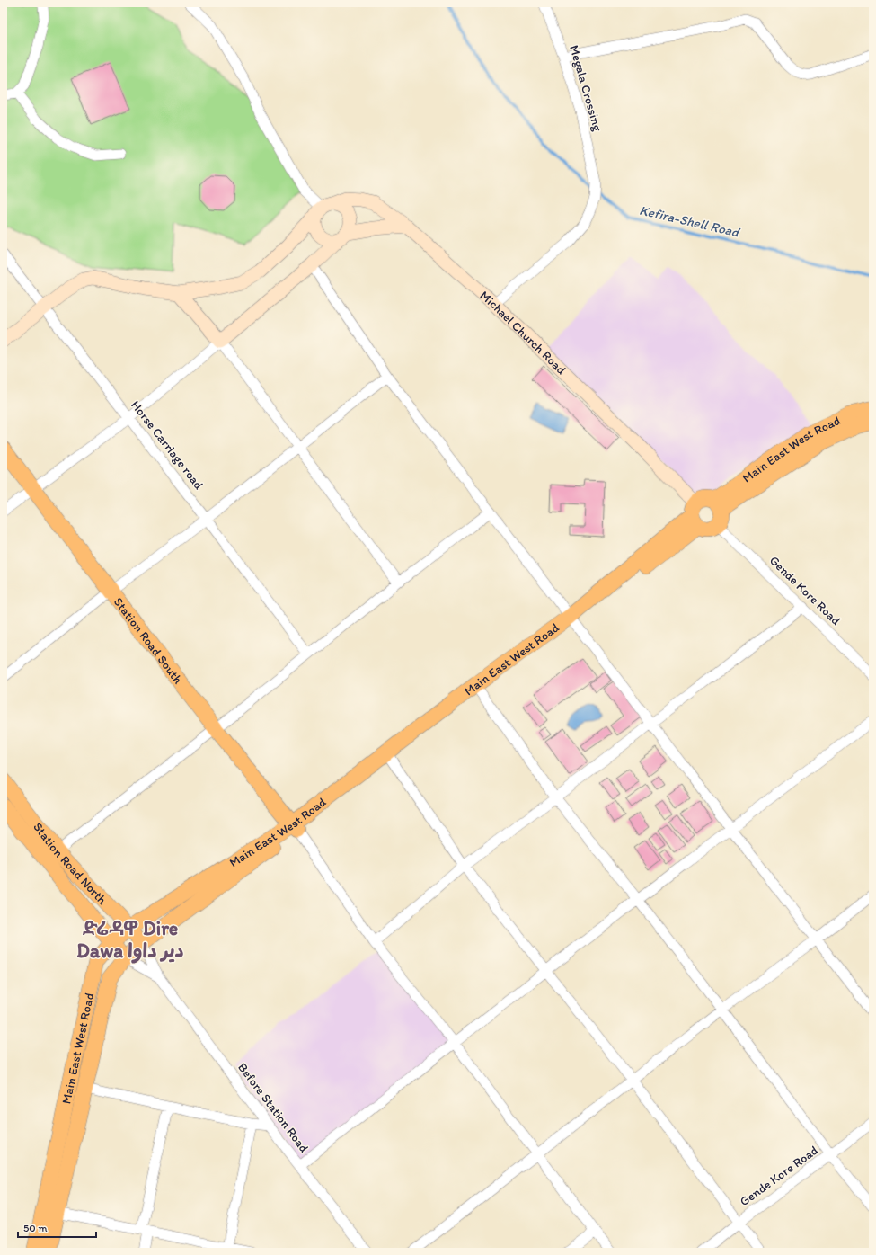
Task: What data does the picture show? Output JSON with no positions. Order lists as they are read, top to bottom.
{
  "streets": {
    "main road": [
      "Michael Church Road",
      "Main East West Road",
      "Station Road South",
      "Station Road North"
    ],
    "street": [
      "Megala Crossing",
      "Horse Carriage road",
      "Gende Kore Road",
      "Before Station Road"
    ]
  },
  "crossings": [
    ["Megala Crossing", "Michael Church Road"],
    ["Michael Church Road", "Main East West Road"],
    ["Michael Church Road", "Gende Kore Road"],
    ["Main East West Road", "Gende Kore Road"],
    ["Main East West Road", "Station Road South"],
    ["Main East West Road", "Station Road North"],
    ["Main East West Road", "Before Station Road"],
    ["Station Road North", "Before Station Road"]
  ],
  "districts": ["ድሬዳዋ Dire Dawa دير داوا"],
  "water": ["Kefira-Shell Road"],
  "scale_bar": "50 m"
}
